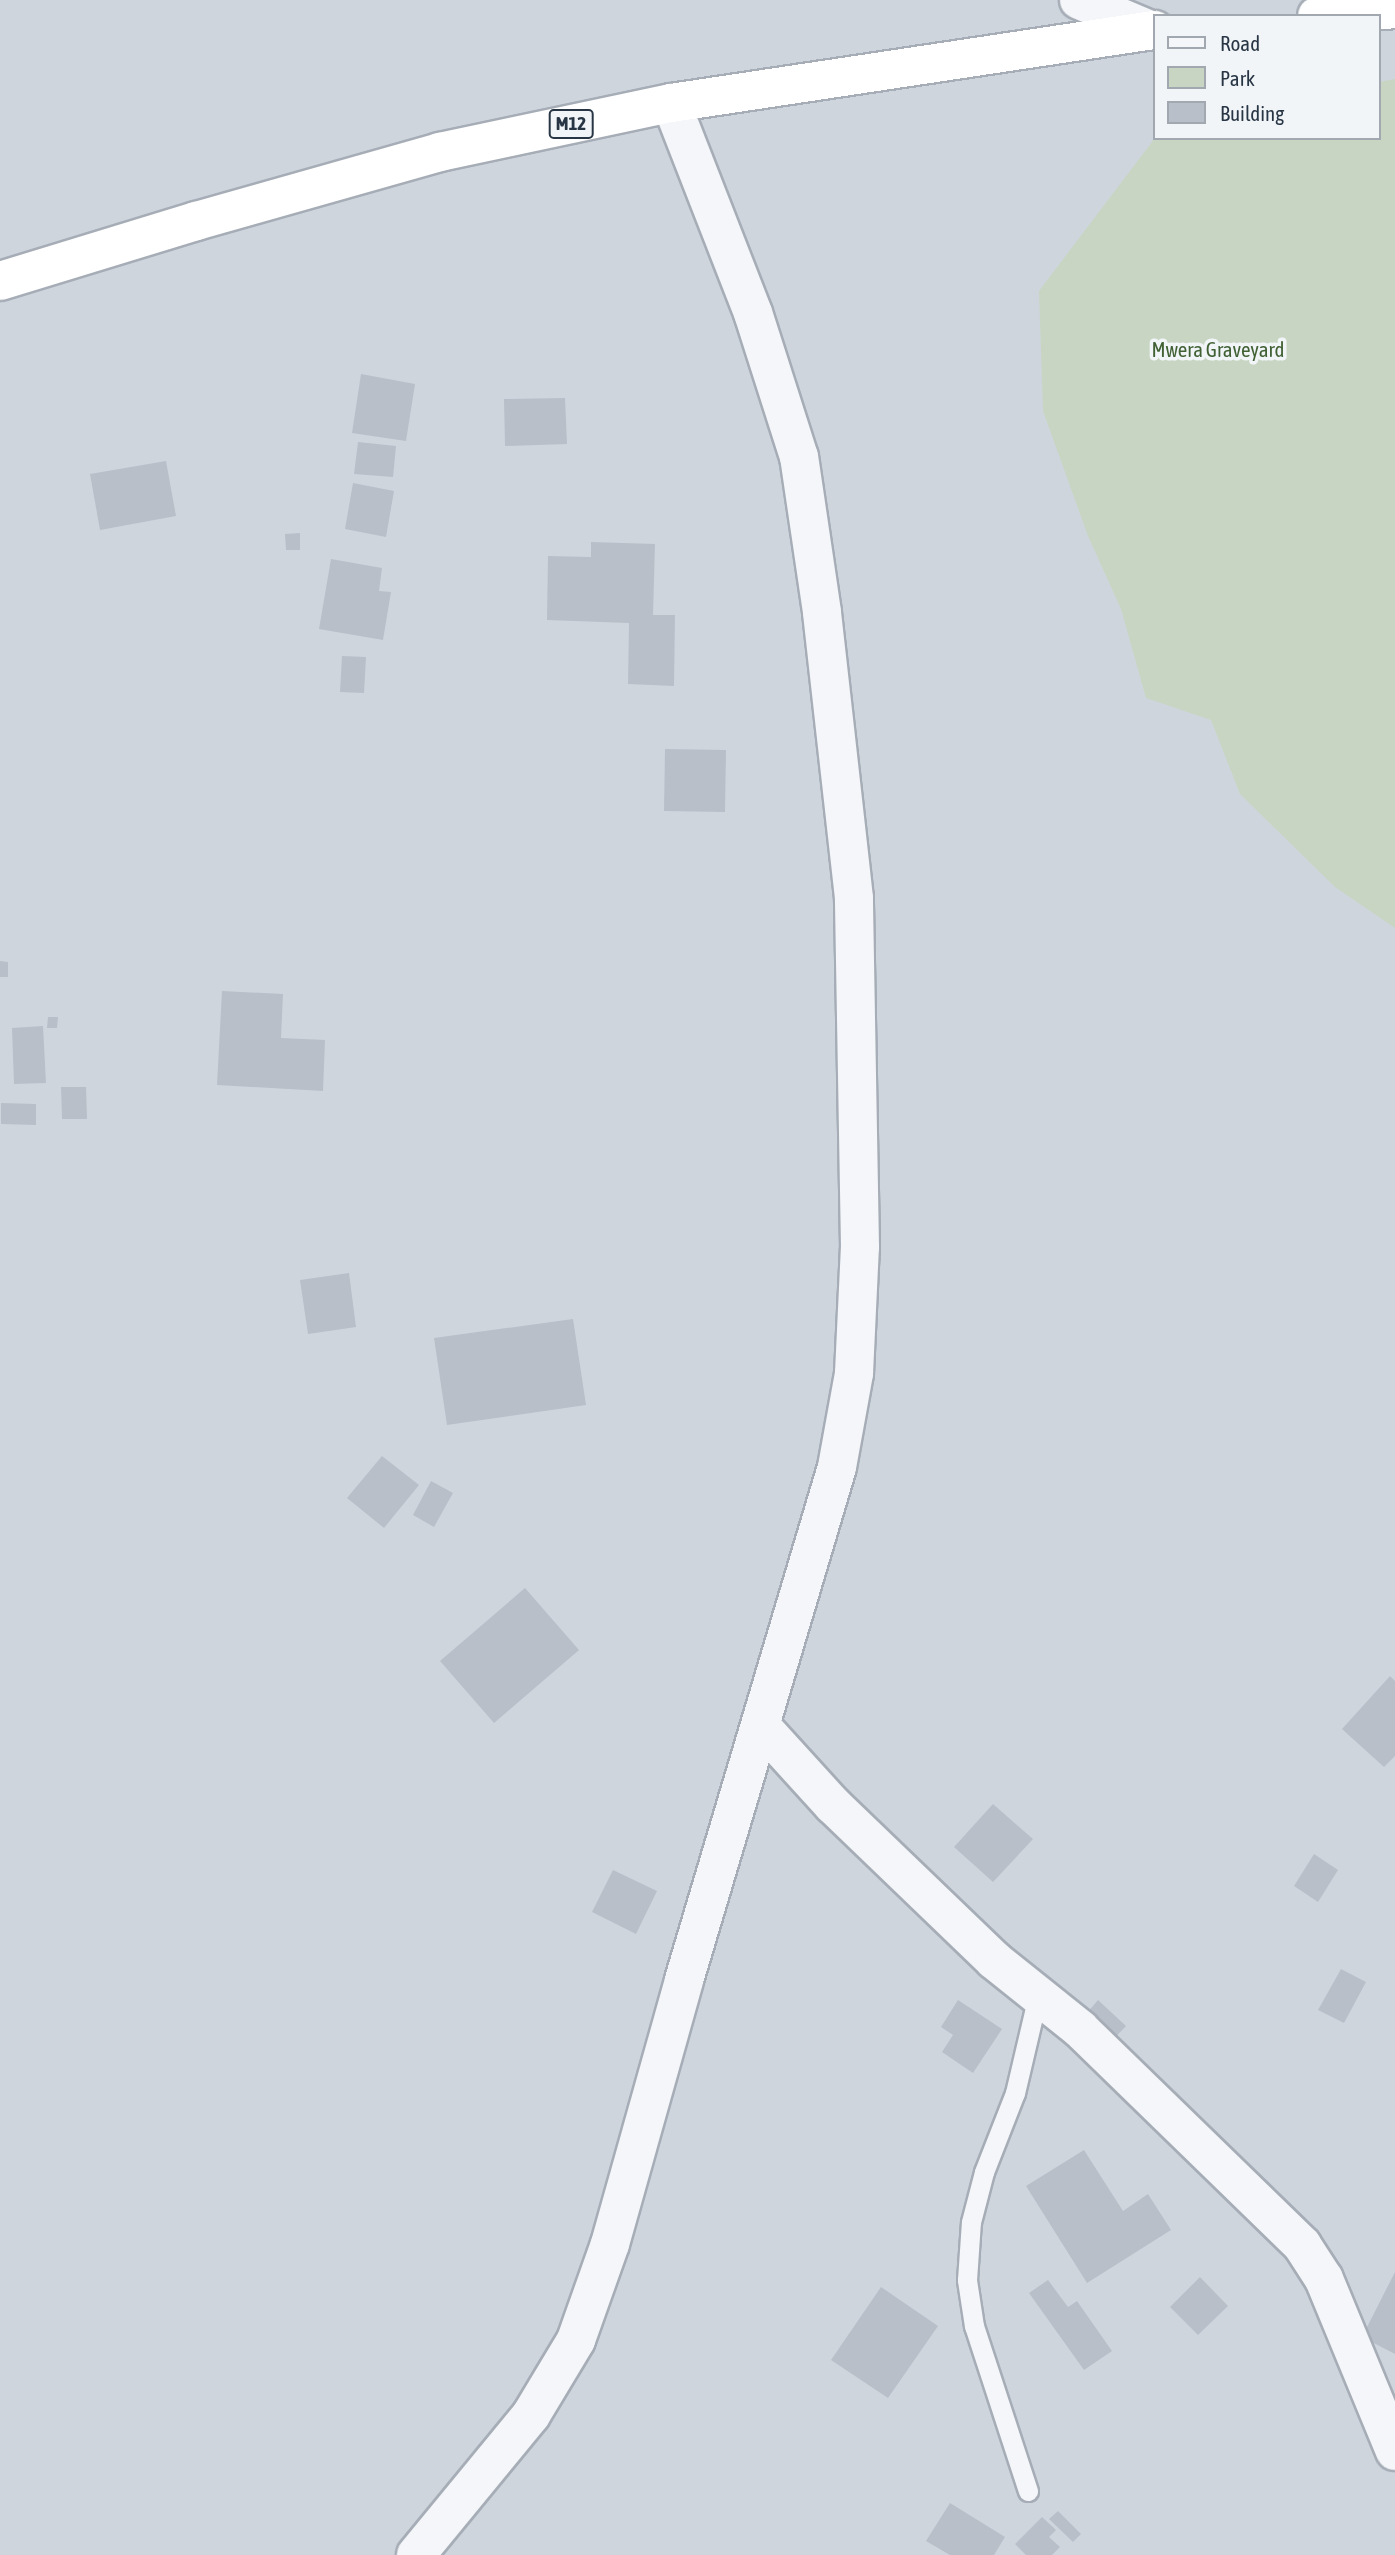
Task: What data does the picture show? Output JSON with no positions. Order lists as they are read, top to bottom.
{
  "streets": {
    "highway": ["M12"]
  },
  "parks": ["Mwera Graveyard"],
  "legend": ["Road", "Park", "Building"]
}
